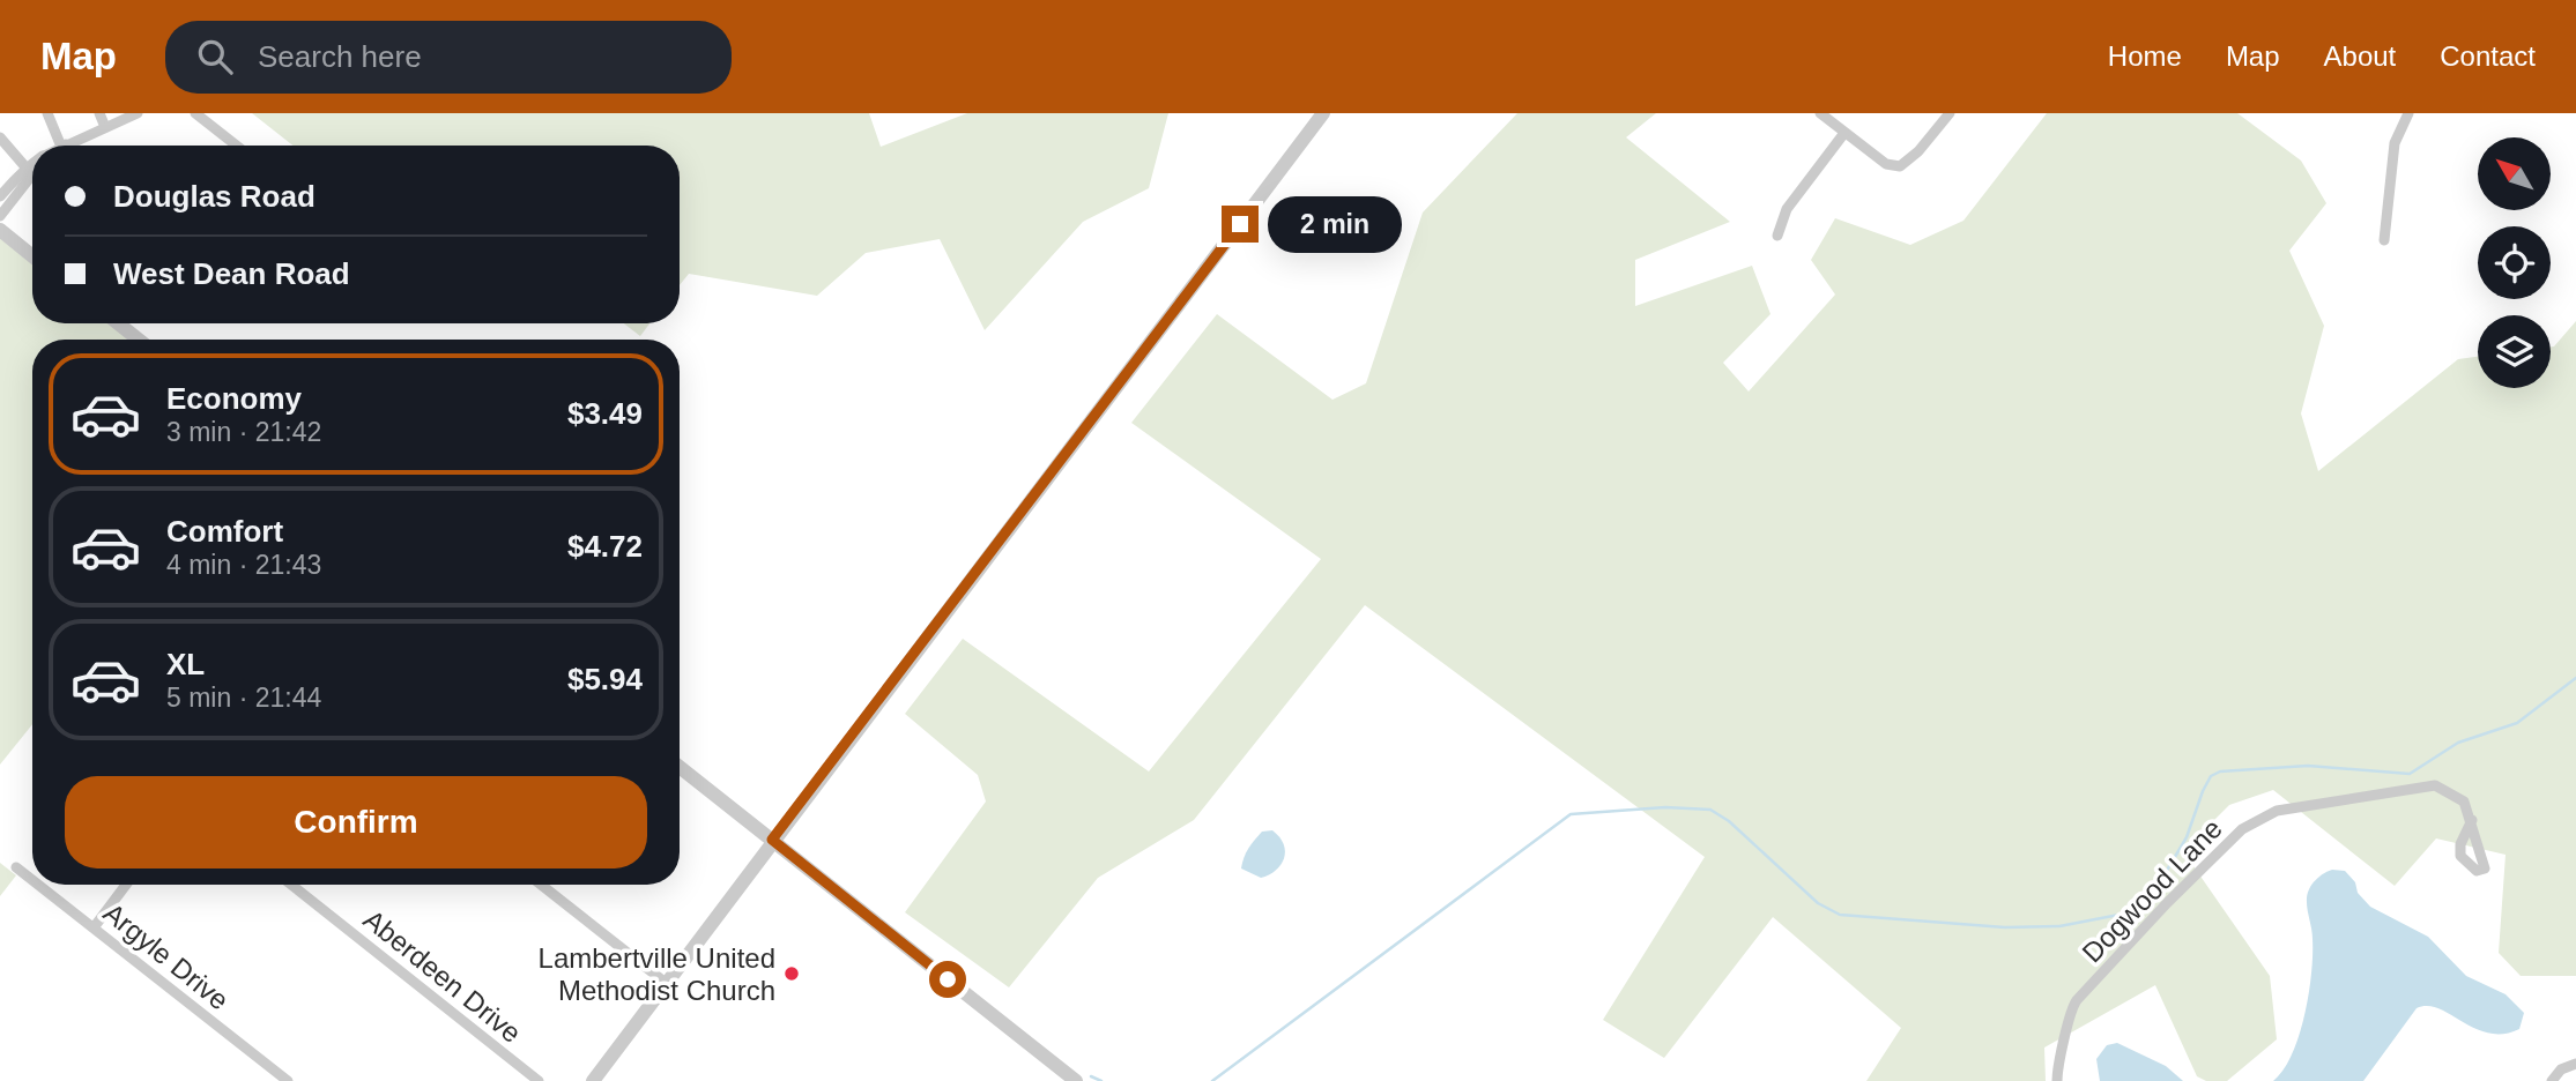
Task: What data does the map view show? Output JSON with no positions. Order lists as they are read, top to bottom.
{
  "streets": {
    "street": ["Dogwood Lane", "Argyle Drive", "Aberdeen Drive"]
  },
  "places": ["Lambertville United Methodist Church"],
  "north": "top left",
  "page": {
    "header": "Map",
    "search": "Search here",
    "nav": [
      "Home",
      "Map",
      "About",
      "Contact"
    ],
    "banner": ["Douglas Road", "West Dean Road"],
    "bubble": "2 min",
    "list": [
      {
        "name": "Economy",
        "note": "3 min · 21:42",
        "value": "$3.49"
      },
      {
        "name": "Comfort",
        "note": "4 min · 21:43",
        "value": "$4.72"
      },
      {
        "name": "XL",
        "note": "5 min · 21:44",
        "value": "$5.94"
      }
    ],
    "buttons": "Confirm"
  }
}
